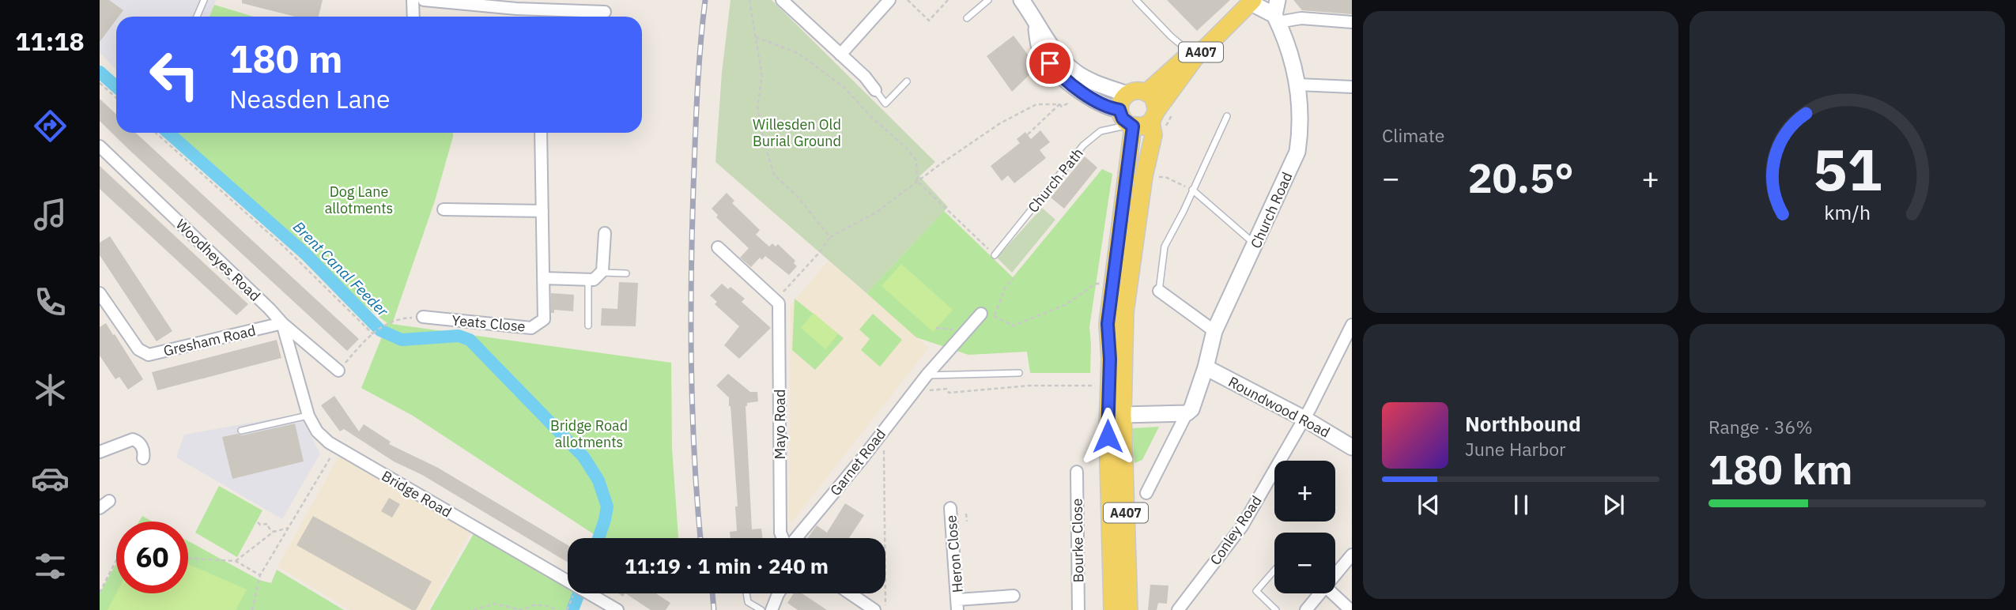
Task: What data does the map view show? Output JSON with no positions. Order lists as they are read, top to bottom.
{
  "streets": {
    "main road": ["A407"],
    "street": [
      "Church Road",
      "Woodheyes Road",
      "Yeats Close",
      "Gresham Road",
      "Roundwood Road",
      "Mayo Road",
      "Garnet Road",
      "Bridge Road",
      "Conley Road",
      "Bourke Close",
      "Heron Close"
    ],
    "lane": ["Church Path"]
  },
  "crossings": [
    ["A407", "Church Path"],
    ["Church Road", "Roundwood Road"],
    ["Woodheyes Road", "Gresham Road"],
    ["Woodheyes Road", "Bridge Road"],
    ["Gresham Road", "Bridge Road"],
    ["Roundwood Road", "Conley Road"]
  ],
  "water": ["Brent Canal Feeder"],
  "parks": ["Willesden Old Burial Ground", "Dog Lane allotments", "Bridge Road allotments"],
  "page": {
    "tabs": "11:18",
    "tile": [
      "Climate",
      ["Range · 36%", "180 km"]
    ],
    "turn": ["180 m", "Neasden Lane"],
    "heat": ["−", "20.5°", "+"],
    "song": ["Northbound", "June Harbor"],
    "map_buttons": ["+", "−"],
    "limit": "60",
    "trip": "11:19 · 1 min · 240 m",
    "gauge": ["51", "km/h"]
  }
}
